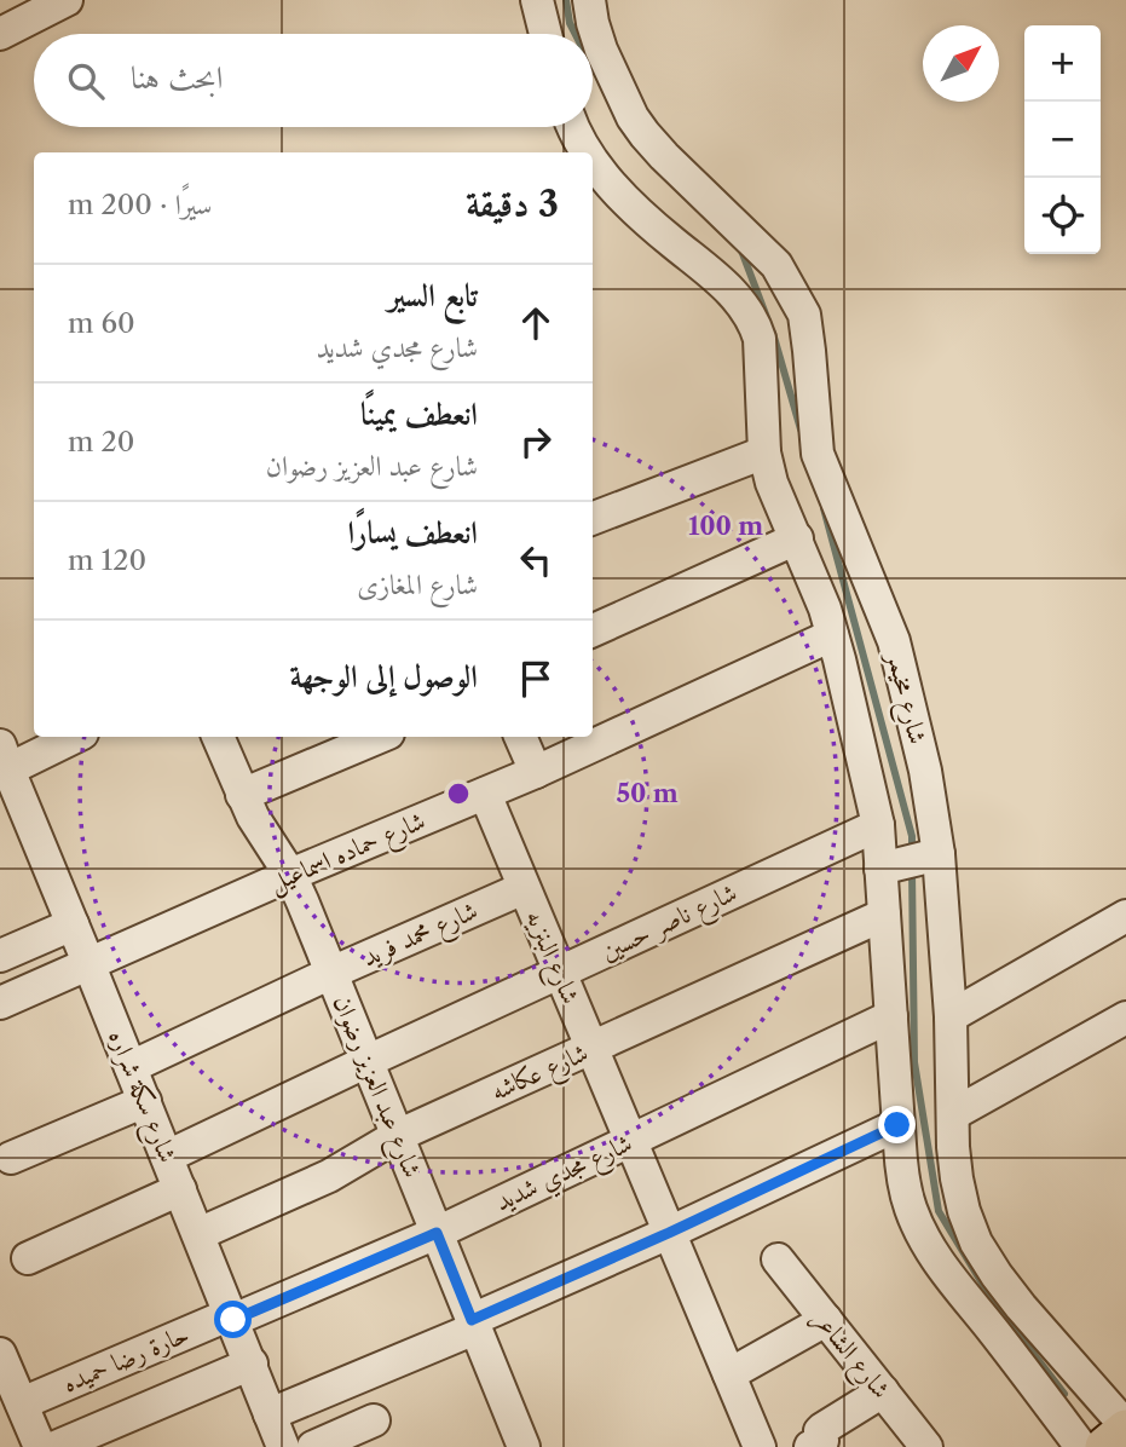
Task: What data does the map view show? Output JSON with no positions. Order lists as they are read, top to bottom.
{
  "streets": {
    "street": [
      "شارع مخيمر",
      "شارع حماده اسماعيل",
      "شارع ناصر حسين",
      "شارع محمد فريد",
      "شارع البنزيه",
      "شارع عكاشه",
      "شارع عبد العزيز رضوان",
      "شارع سكة شراره",
      "شارع مجدي شديد",
      "شارع الشاعر",
      "حارة رضا حميده"
    ]
  },
  "crossings": [
    ["شارع حماده اسماعيل", "شارع البنزيه"],
    ["شارع حماده اسماعيل", "شارع عبد العزيز رضوان"],
    ["شارع حماده اسماعيل", "شارع سكة شراره"],
    ["شارع ناصر حسين", "شارع البنزيه"],
    ["شارع ناصر حسين", "شارع عبد العزيز رضوان"],
    ["شارع ناصر حسين", "شارع سكة شراره"],
    ["شارع محمد فريد", "شارع البنزيه"],
    ["شارع محمد فريد", "شارع عبد العزيز رضوان"],
    ["شارع محمد فريد", "شارع سكة شراره"],
    ["شارع البنزيه", "شارع عكاشه"],
    ["شارع البنزيه", "شارع مجدي شديد"],
    ["شارع عكاشه", "شارع عبد العزيز رضوان"],
    ["شارع عكاشه", "شارع سكة شراره"],
    ["شارع عبد العزيز رضوان", "شارع مجدي شديد"],
    ["شارع سكة شراره", "شارع مجدي شديد"],
    ["شارع سكة شراره", "حارة رضا حميده"],
    ["شارع مجدي شديد", "حارة رضا حميده"]
  ],
  "north": "top right",
  "page": {
    "map_buttons": ["+", "−"],
    "search": "ابحث هنا",
    "heading": ["3 دقيقة", "سيرًا · 200 m"],
    "list": [
      ["تابع السير", "شارع مجدي شديد", "60 m"],
      ["انعطف يمينًا", "شارع عبد العزيز رضوان", "20 m"],
      ["انعطف يسارًا", "شارع المغازى", "120 m"],
      "الوصول إلى الوجهة"
    ]
  },
  "rings": ["100 m", "50 m"]
}
